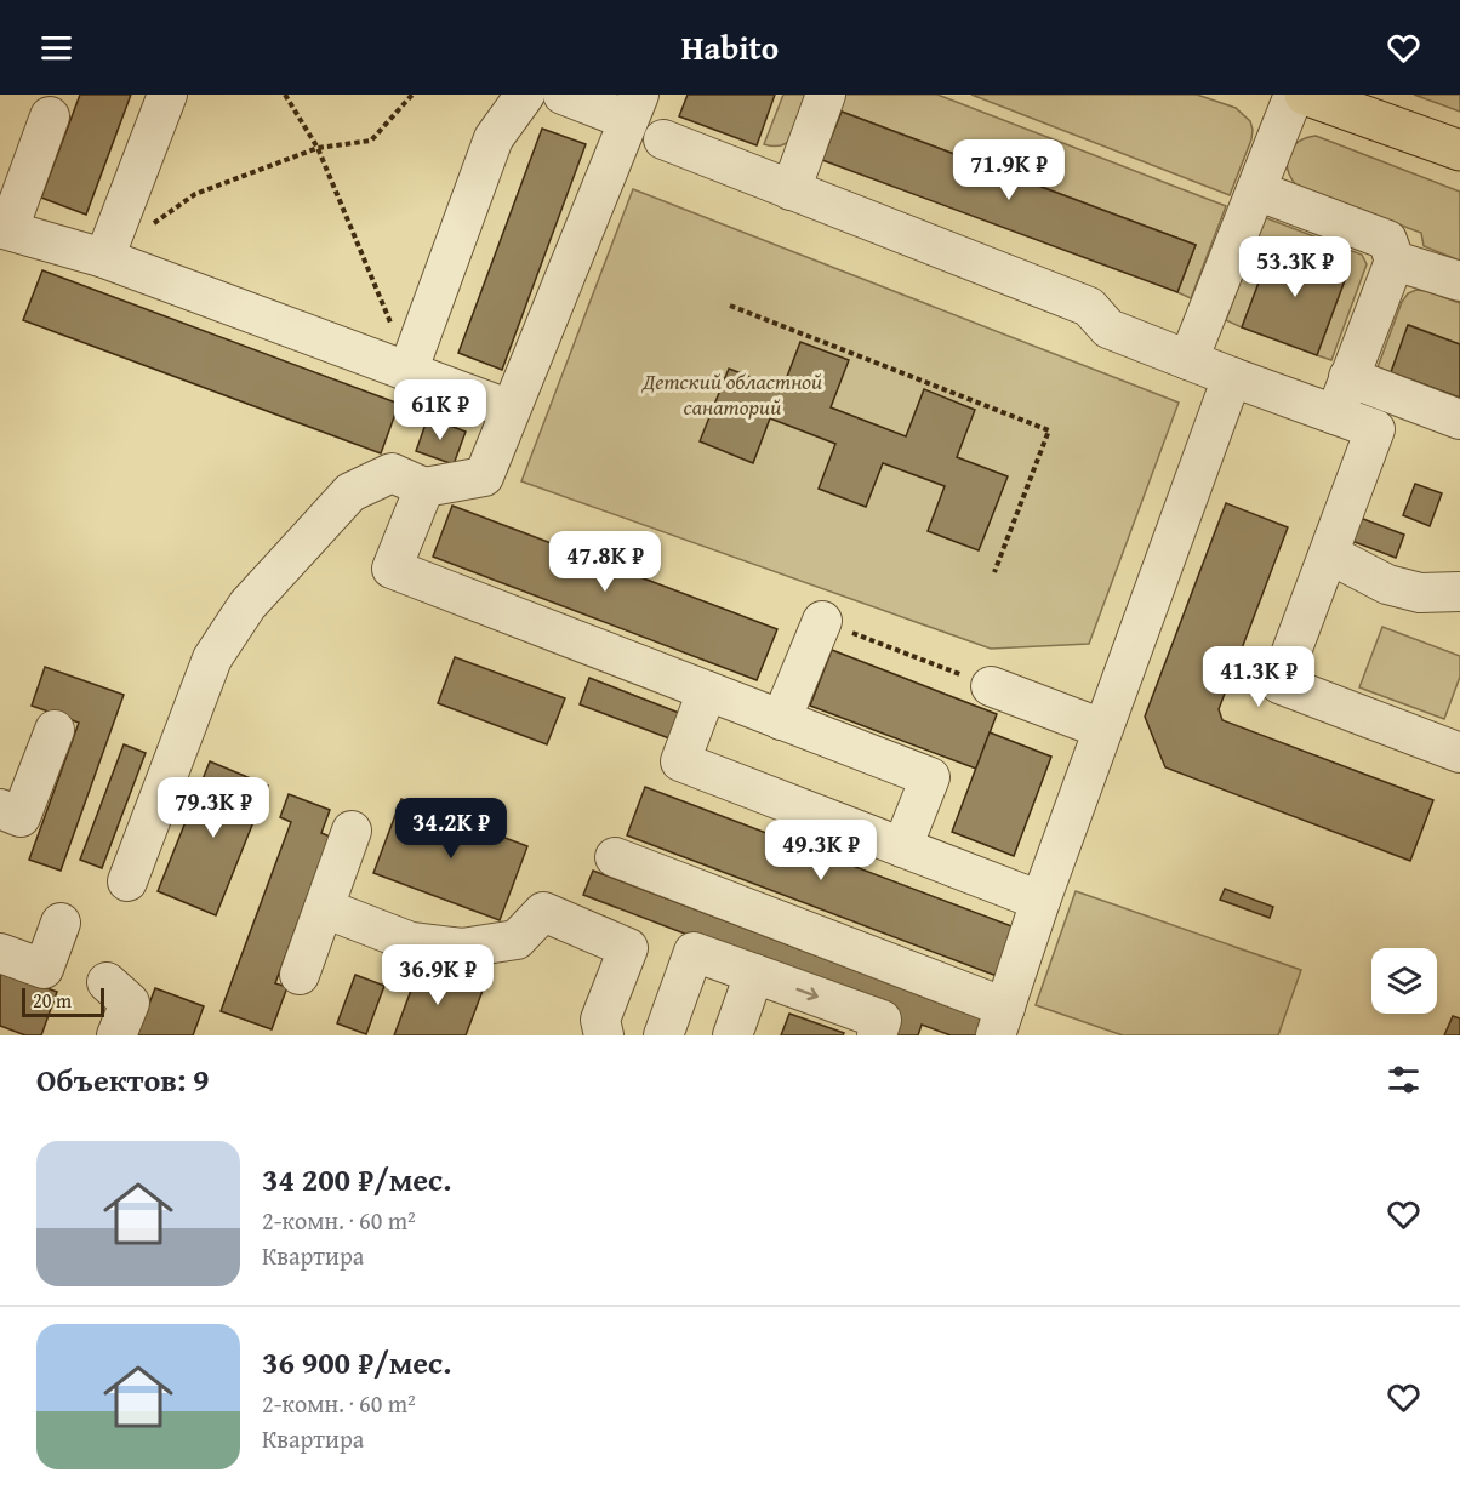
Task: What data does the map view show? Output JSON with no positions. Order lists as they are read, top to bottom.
{
  "parks": ["Детский областной санаторий"],
  "scale_bar": "20 m",
  "page": {
    "header": "Habito",
    "price": [
      "71.9K ₽",
      "53.3K ₽",
      "61K ₽",
      "47.8K ₽",
      "41.3K ₽",
      "79.3K ₽",
      "34.2K ₽",
      "49.3K ₽",
      "36.9K ₽"
    ],
    "scale": "20 m",
    "heading": "Объектов: 9",
    "list": [
      {
        "name": "34 200 ₽/мес.",
        "note": "2-комн. · 60 m² · Квартира"
      },
      {
        "name": "36 900 ₽/мес.",
        "note": "2-комн. · 60 m² · Квартира"
      }
    ]
  }
}
